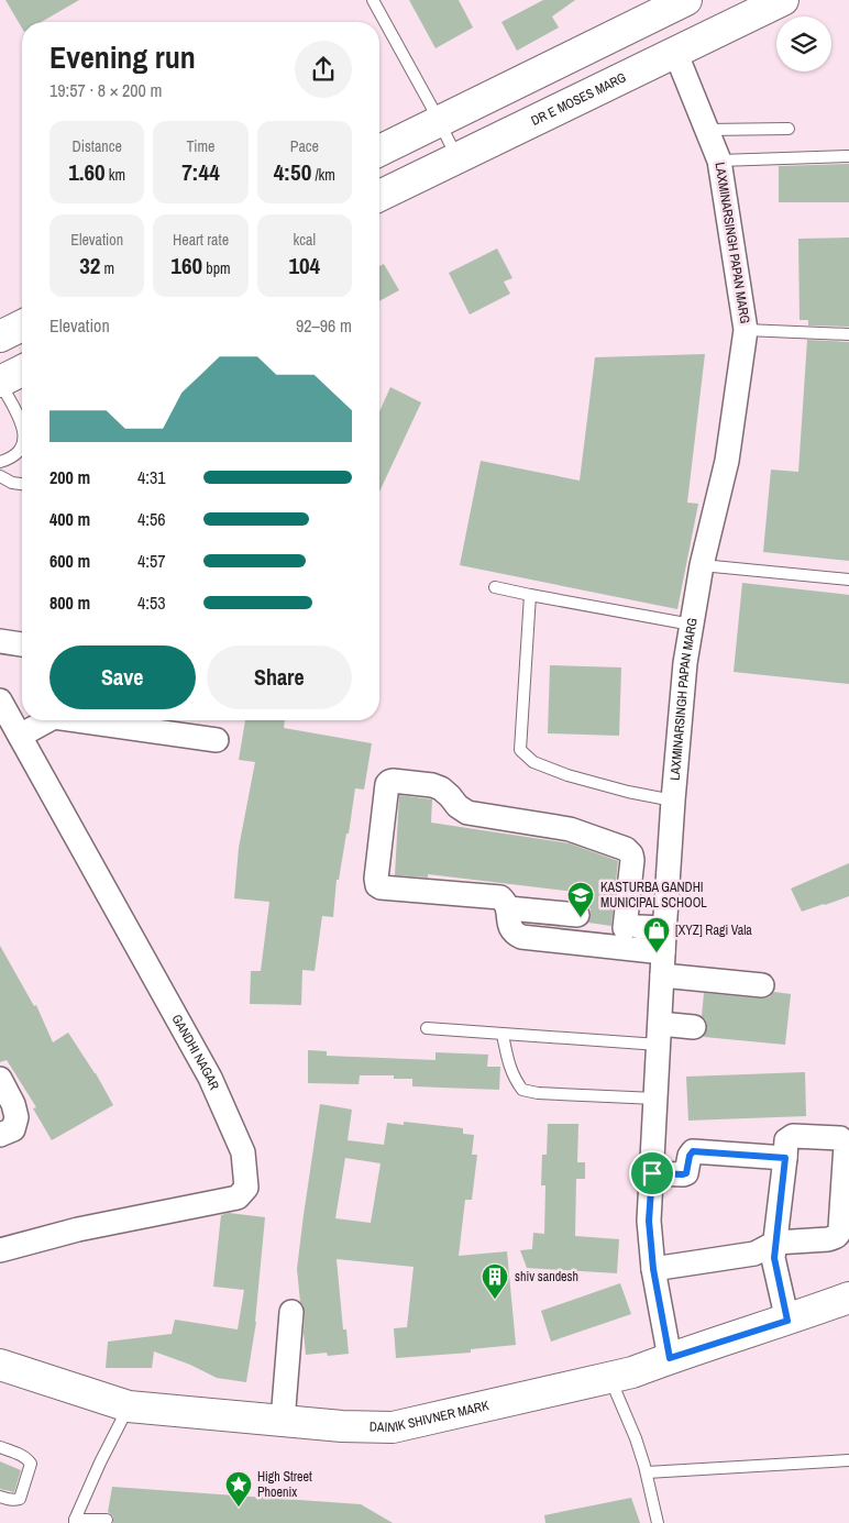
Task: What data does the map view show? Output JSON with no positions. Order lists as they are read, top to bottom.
{
  "streets": {
    "main road": ["DR E MOSES MARG", "DAINIK SHIVNER MARK"],
    "street": ["LAXMINARSINGH PAPAN MARG", "GANDHI NAGAR"]
  },
  "crossings": [
    ["DR E MOSES MARG", "LAXMINARSINGH PAPAN MARG"],
    ["LAXMINARSINGH PAPAN MARG", "DAINIK SHIVNER MARK"]
  ],
  "places": {
    "school or university": ["KASTURBA GANDHI MUNICIPAL SCHOOL"],
    "shop": ["[XYZ] Ragi Vala"],
    "building": ["shiv sandesh"],
    "place": ["High Street Phoenix"]
  },
  "page": {
    "heading": ["Evening run", "19:57 · 8 × 200 m"],
    "stats": [
      ["Distance", "1.60 km"],
      ["Time", "7:44"],
      ["Pace", "4:50 /km"],
      ["Elevation", "32 m"],
      ["Heart rate", "160 bpm"],
      ["kcal", "104"]
    ],
    "chart": ["Elevation", "92–96 m"],
    "list": [
      {
        "name": "200 m",
        "note": "4:31"
      },
      {
        "name": "400 m",
        "note": "4:56"
      },
      {
        "name": "600 m",
        "note": "4:57"
      },
      {
        "name": "800 m",
        "note": "4:53"
      }
    ],
    "buttons": ["Save", "Share"]
  }
}
